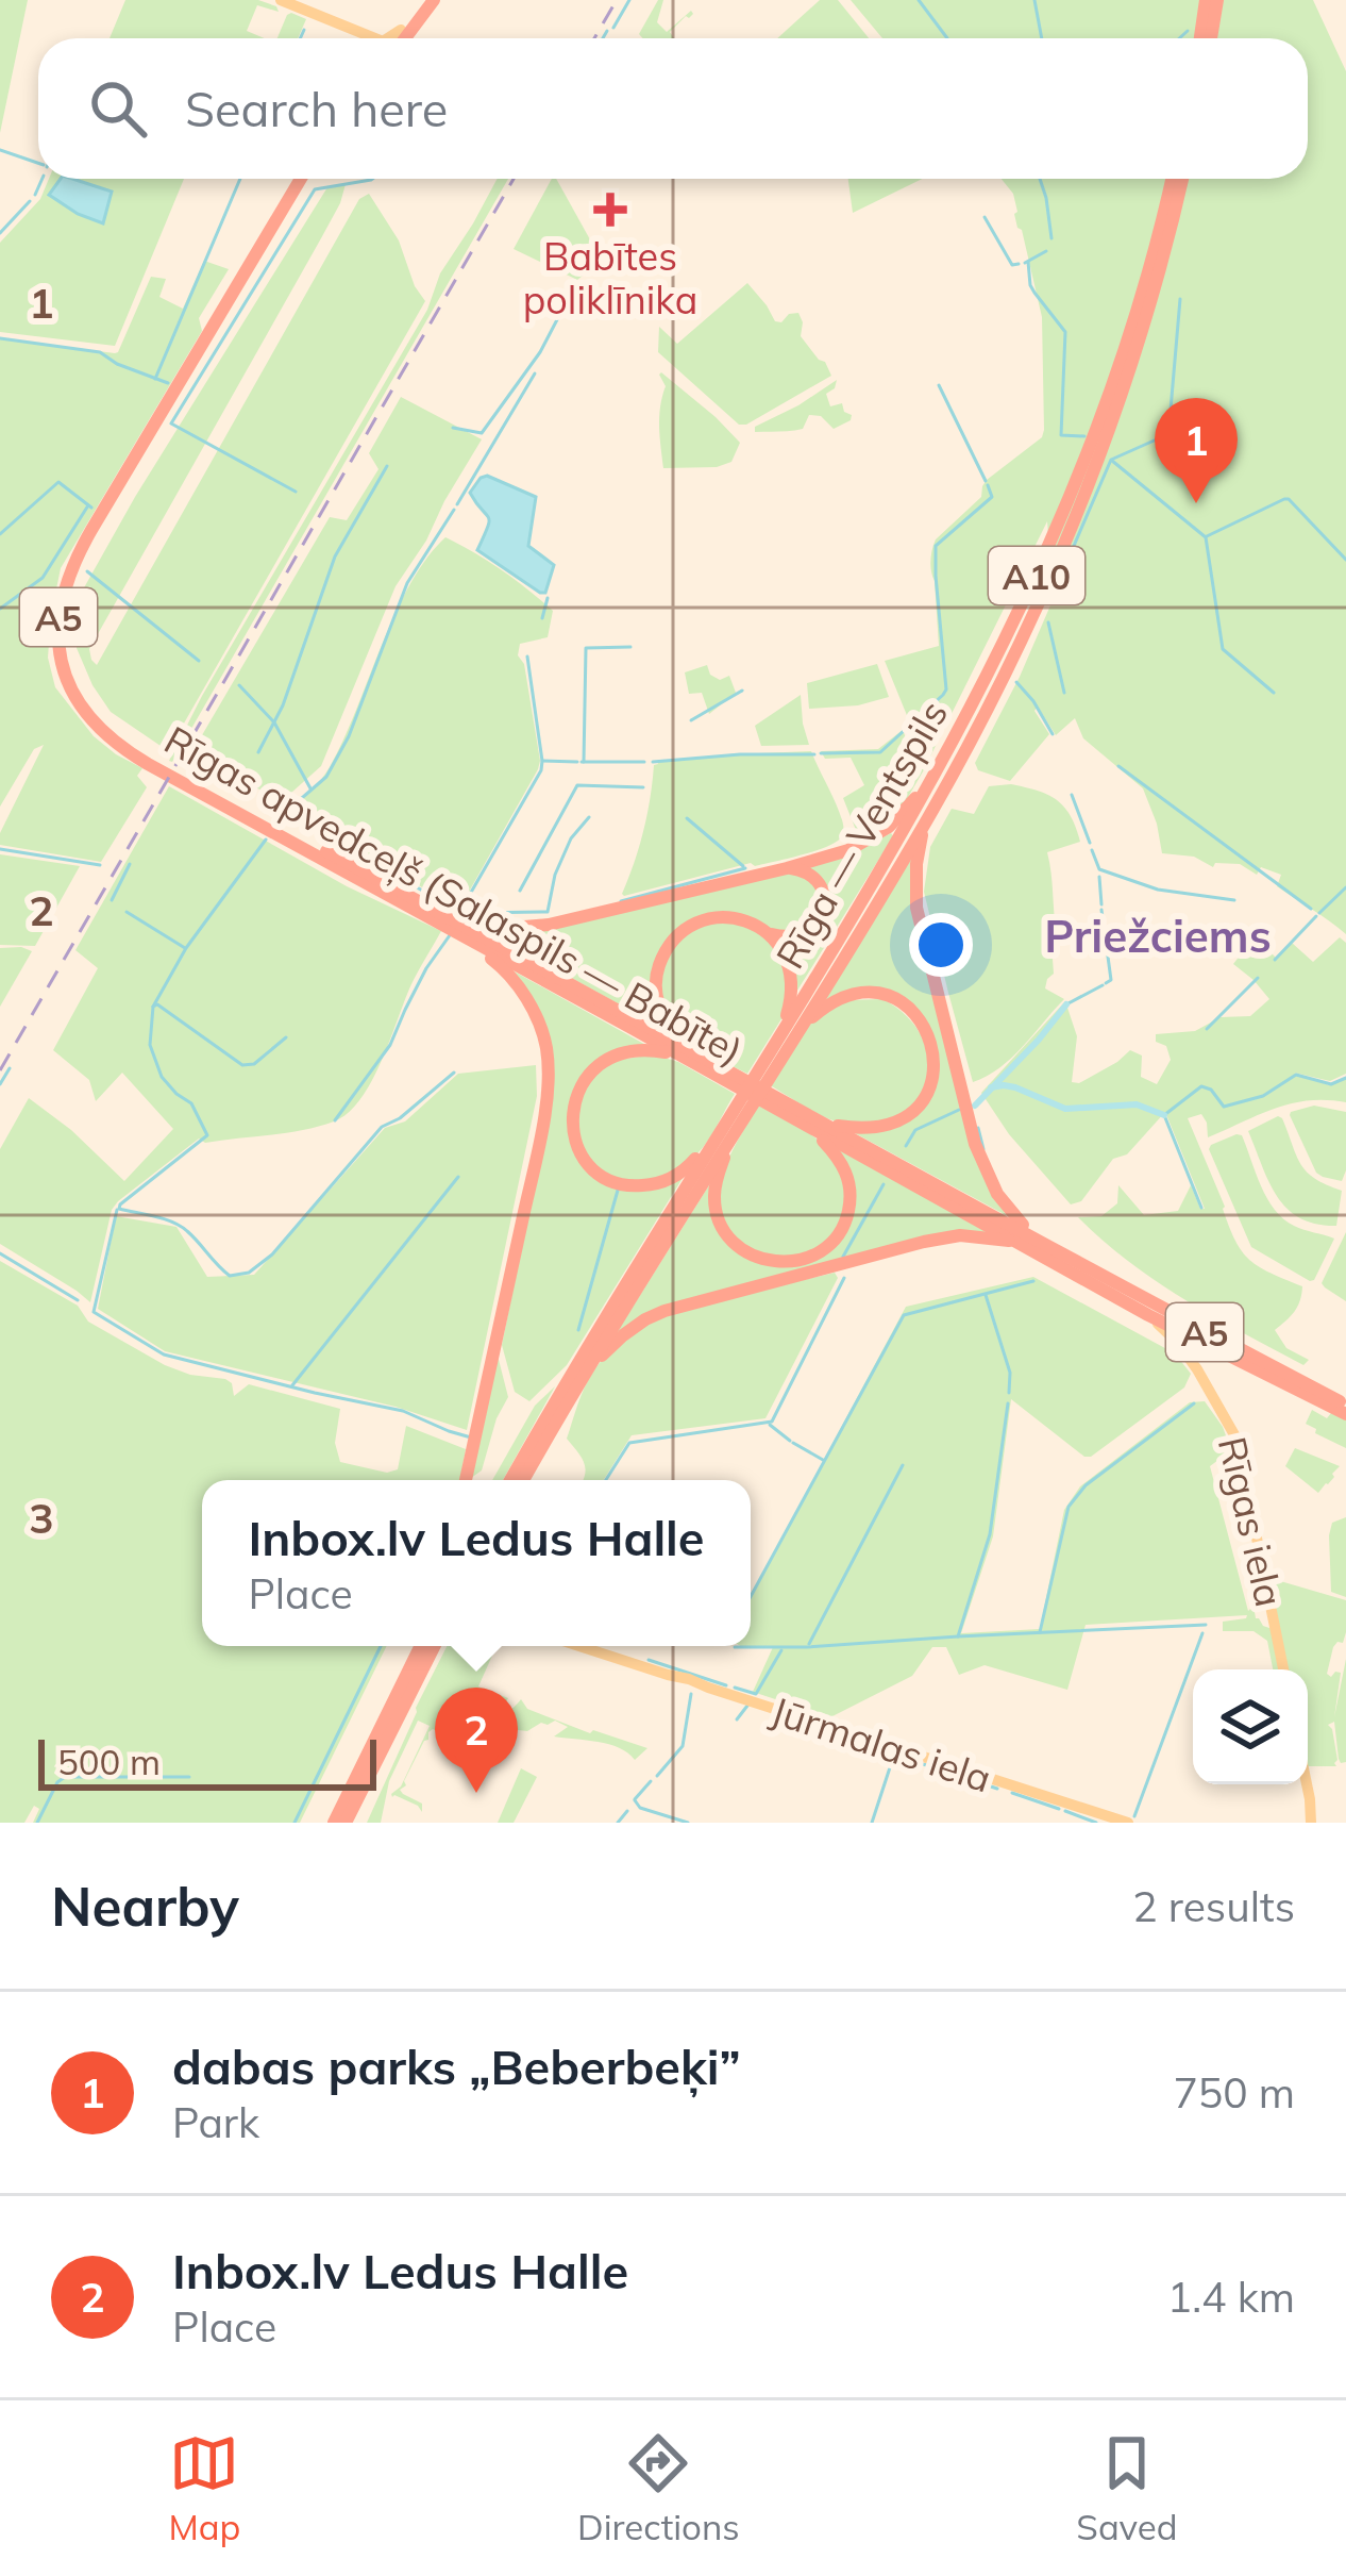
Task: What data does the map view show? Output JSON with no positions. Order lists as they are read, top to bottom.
{
  "streets": {
    "highway": [
      "A10",
      "A5",
      "Rīga — Ventspils",
      "Rīgas apvedceļš (Salaspils — Babīte)"
    ],
    "main road": ["Rīgas iela", "Jūrmalas iela"]
  },
  "crossings": [
    ["Rīgas apvedceļš (Salaspils — Babīte)", "Rīgas iela"]
  ],
  "districts": ["Priežciems"],
  "places": {
    "health": ["Babītes poliklīnika"]
  },
  "scale_bar": "500 m",
  "page": {
    "search": "Search here",
    "pins": ["1", "2"],
    "popup": ["Inbox.lv Ledus Halle", "Place"],
    "scale": "500 m",
    "heading": ["Nearby", "2 results"],
    "list": [
      {
        "mark": "1",
        "name": "dabas parks „Beberbeķi”",
        "note": "Park",
        "value": "750 m"
      },
      {
        "mark": "2",
        "name": "Inbox.lv Ledus Halle",
        "note": "Place",
        "value": "1.4 km"
      }
    ],
    "nav": ["Map", "Directions", "Saved"]
  },
  "grid": {
    "rows": ["1", "2", "3"]
  }
}
